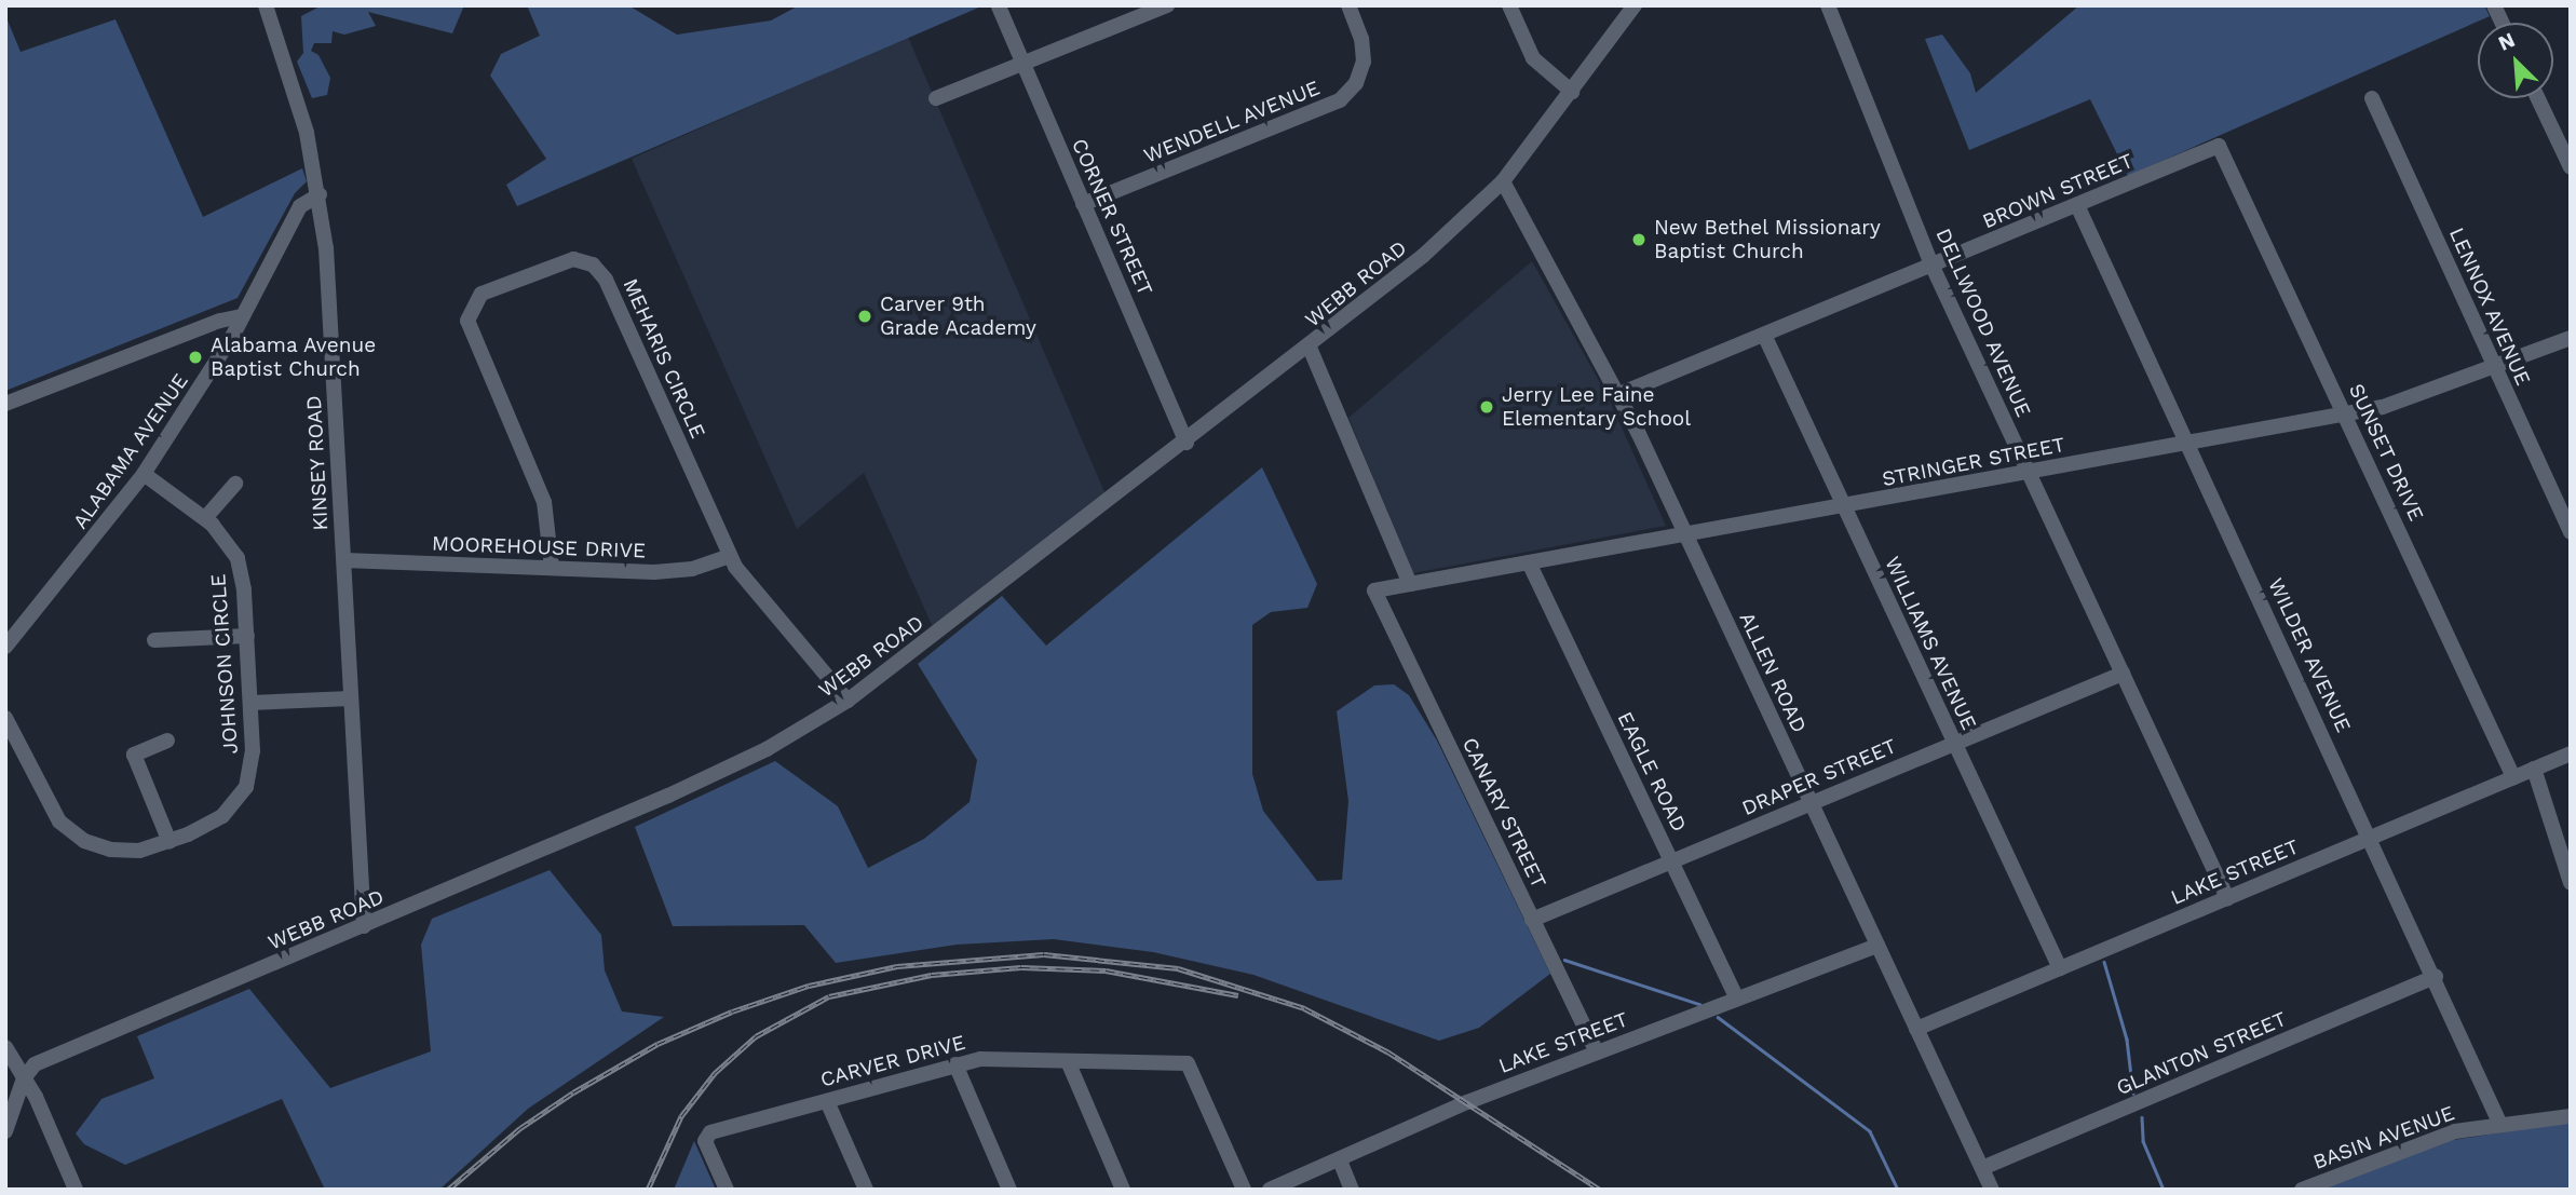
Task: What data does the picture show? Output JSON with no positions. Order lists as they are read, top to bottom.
{
  "streets": {
    "street": [
      "WENDELL AVENUE",
      "BROWN STREET",
      "CORNER STREET",
      "WEBB ROAD",
      "LENNOX AVENUE",
      "DELLWOOD AVENUE",
      "MEHARIS CIRCLE",
      "ALABAMA AVENUE",
      "SUNSET DRIVE",
      "STRINGER STREET",
      "KINSEY ROAD",
      "MOOREHOUSE DRIVE",
      "WILLIAMS AVENUE",
      "WILDER AVENUE",
      "JOHNSON CIRCLE",
      "ALLEN ROAD",
      "EAGLE ROAD",
      "DRAPER STREET",
      "CANARY STREET",
      "LAKE STREET",
      "GLANTON STREET",
      "CARVER DRIVE",
      "BASIN AVENUE"
    ]
  },
  "crossings": [
    ["WENDELL AVENUE", "CORNER STREET"],
    ["BROWN STREET", "DELLWOOD AVENUE"],
    ["BROWN STREET", "SUNSET DRIVE"],
    ["BROWN STREET", "WILLIAMS AVENUE"],
    ["BROWN STREET", "WILDER AVENUE"],
    ["BROWN STREET", "ALLEN ROAD"],
    ["CORNER STREET", "WEBB ROAD"],
    ["WEBB ROAD", "MEHARIS CIRCLE"],
    ["WEBB ROAD", "KINSEY ROAD"],
    ["WEBB ROAD", "ALLEN ROAD"],
    ["LENNOX AVENUE", "STRINGER STREET"],
    ["DELLWOOD AVENUE", "STRINGER STREET"],
    ["DELLWOOD AVENUE", "DRAPER STREET"],
    ["DELLWOOD AVENUE", "LAKE STREET"],
    ["MEHARIS CIRCLE", "MOOREHOUSE DRIVE"],
    ["ALABAMA AVENUE", "KINSEY ROAD"],
    ["ALABAMA AVENUE", "JOHNSON CIRCLE"],
    ["SUNSET DRIVE", "STRINGER STREET"],
    ["SUNSET DRIVE", "LAKE STREET"],
    ["STRINGER STREET", "WILLIAMS AVENUE"],
    ["STRINGER STREET", "WILDER AVENUE"],
    ["STRINGER STREET", "ALLEN ROAD"],
    ["STRINGER STREET", "EAGLE ROAD"],
    ["STRINGER STREET", "CANARY STREET"],
    ["KINSEY ROAD", "MOOREHOUSE DRIVE"],
    ["WILLIAMS AVENUE", "DRAPER STREET"],
    ["WILLIAMS AVENUE", "LAKE STREET"],
    ["WILDER AVENUE", "LAKE STREET"],
    ["WILDER AVENUE", "GLANTON STREET"],
    ["WILDER AVENUE", "BASIN AVENUE"],
    ["ALLEN ROAD", "DRAPER STREET"],
    ["ALLEN ROAD", "LAKE STREET"],
    ["ALLEN ROAD", "GLANTON STREET"],
    ["EAGLE ROAD", "DRAPER STREET"],
    ["EAGLE ROAD", "LAKE STREET"],
    ["DRAPER STREET", "CANARY STREET"],
    ["CANARY STREET", "LAKE STREET"]
  ],
  "places": [
    "New Bethel Missionary Baptist Church",
    "Carver 9th Grade Academy",
    "Alabama Avenue Baptist Church",
    "Jerry Lee Faine Elementary School"
  ],
  "north": "top left"
}
